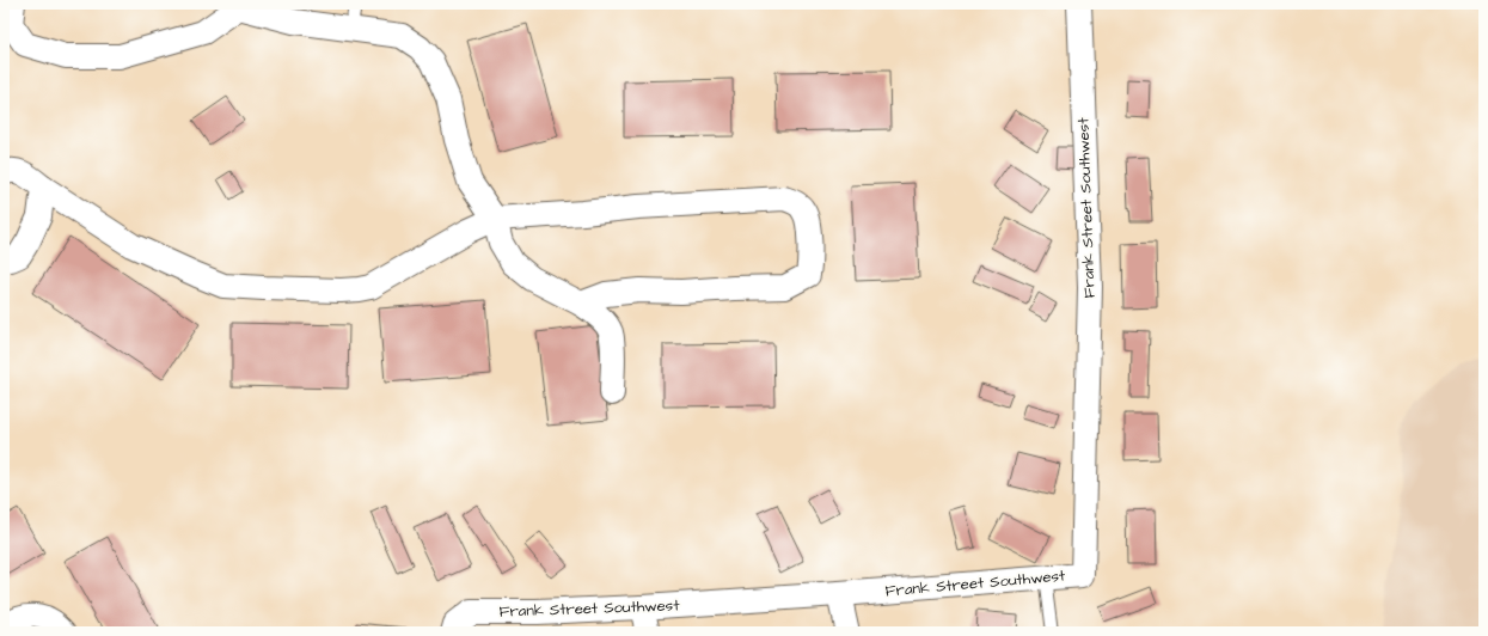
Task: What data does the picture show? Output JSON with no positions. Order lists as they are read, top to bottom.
{
  "streets": {
    "street": ["Frank Street Southwest"]
  }
}
